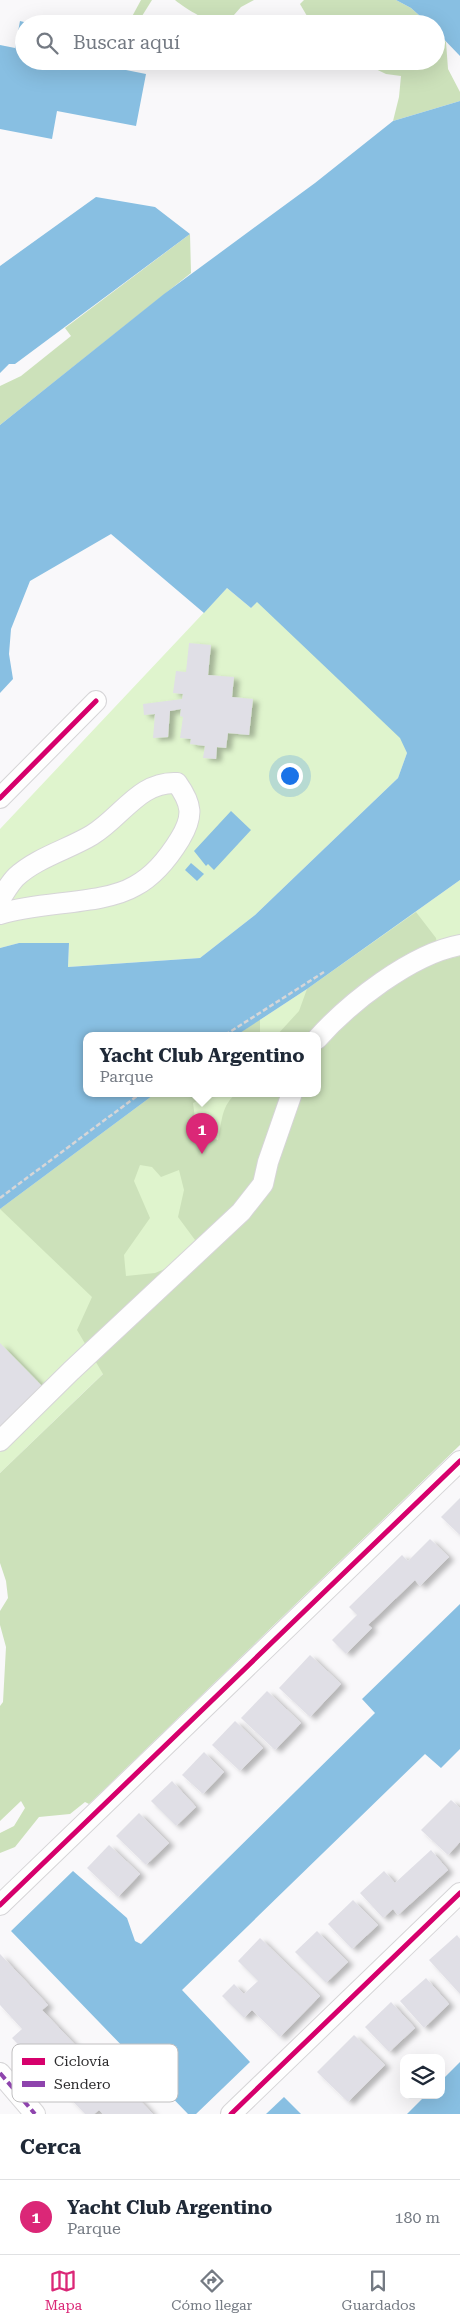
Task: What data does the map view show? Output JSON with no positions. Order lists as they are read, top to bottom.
{
  "legend": ["Ciclovía", "Sendero"],
  "page": {
    "search": "Buscar aquí",
    "popup": ["Yacht Club Argentino", "Parque"],
    "pins": "1",
    "heading": "Cerca",
    "list": [
      {
        "mark": "1",
        "name": "Yacht Club Argentino",
        "note": "Parque",
        "value": "180 m"
      }
    ],
    "nav": ["Mapa", "Cómo llegar", "Guardados"]
  }
}
